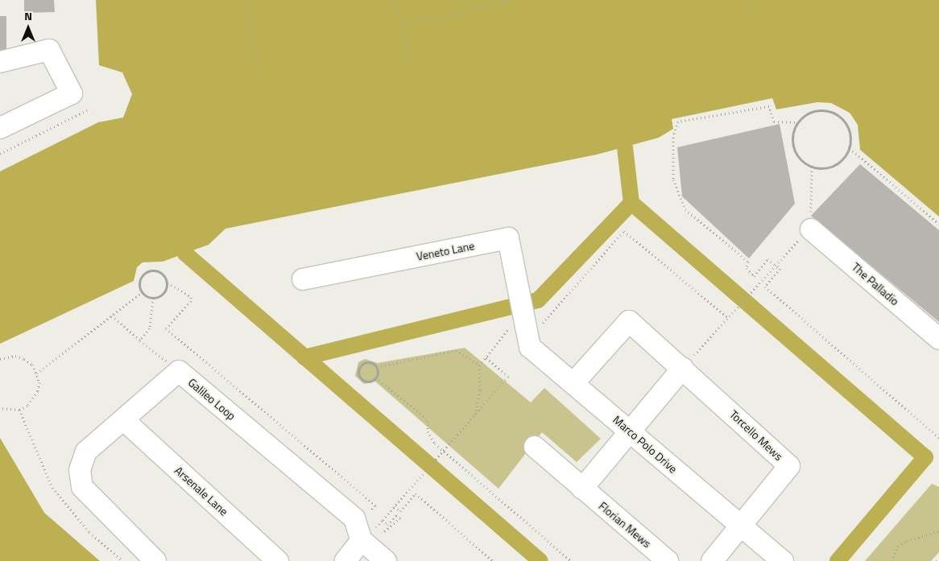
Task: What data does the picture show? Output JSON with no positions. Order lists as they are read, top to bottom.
{
  "streets": {
    "street": [
      "Veneto Lane",
      "The Palladio",
      "Galileo Loop",
      "Torcello Mews",
      "Marco Polo Drive",
      "Arsenale Lane",
      "Florian Mews"
    ]
  },
  "crossings": [
    ["Veneto Lane", "Marco Polo Drive"],
    ["Galileo Loop", "Arsenale Lane"],
    ["Torcello Mews", "Marco Polo Drive"]
  ],
  "north": "top"
}
